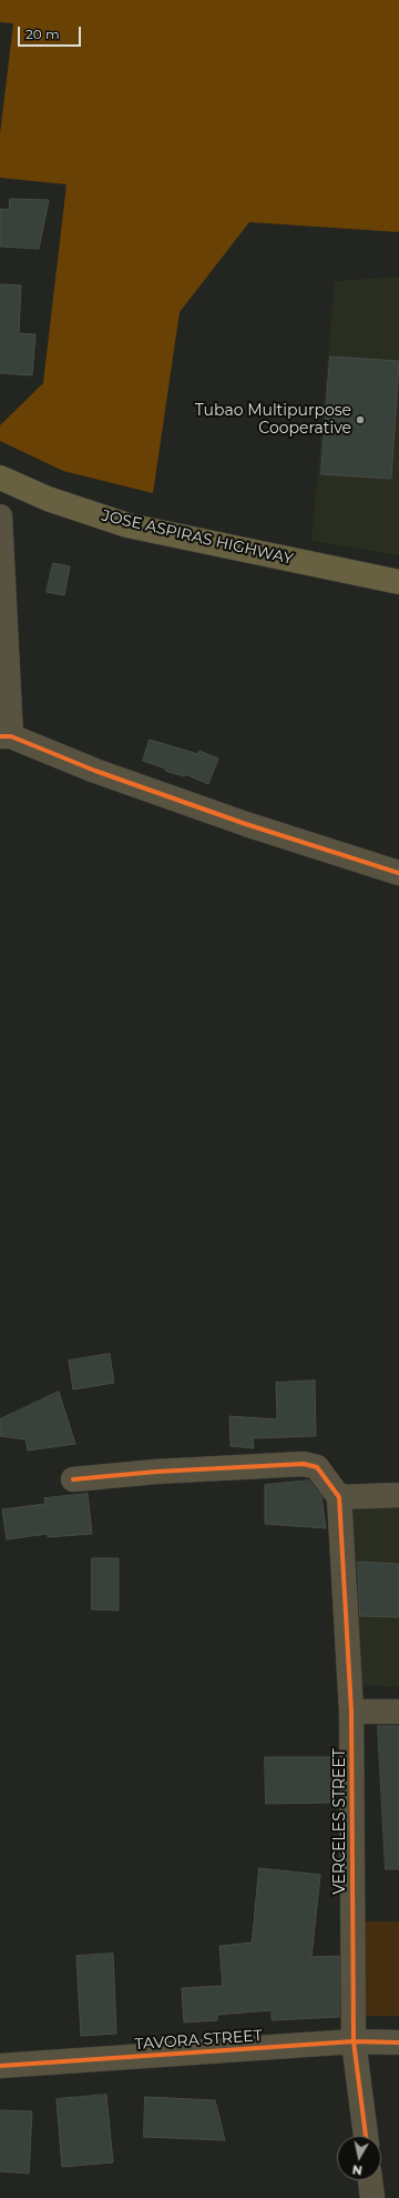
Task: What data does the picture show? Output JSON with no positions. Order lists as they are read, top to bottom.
{
  "streets": {
    "main road": ["JOSE ASPIRAS HIGHWAY"],
    "street": ["VERCELES STREET", "TAVORA STREET"]
  },
  "crossings": [
    ["VERCELES STREET", "TAVORA STREET"]
  ],
  "places": ["Tubao Multipurpose Cooperative"],
  "scale_bar": "20 m",
  "north": "bottom"
}
